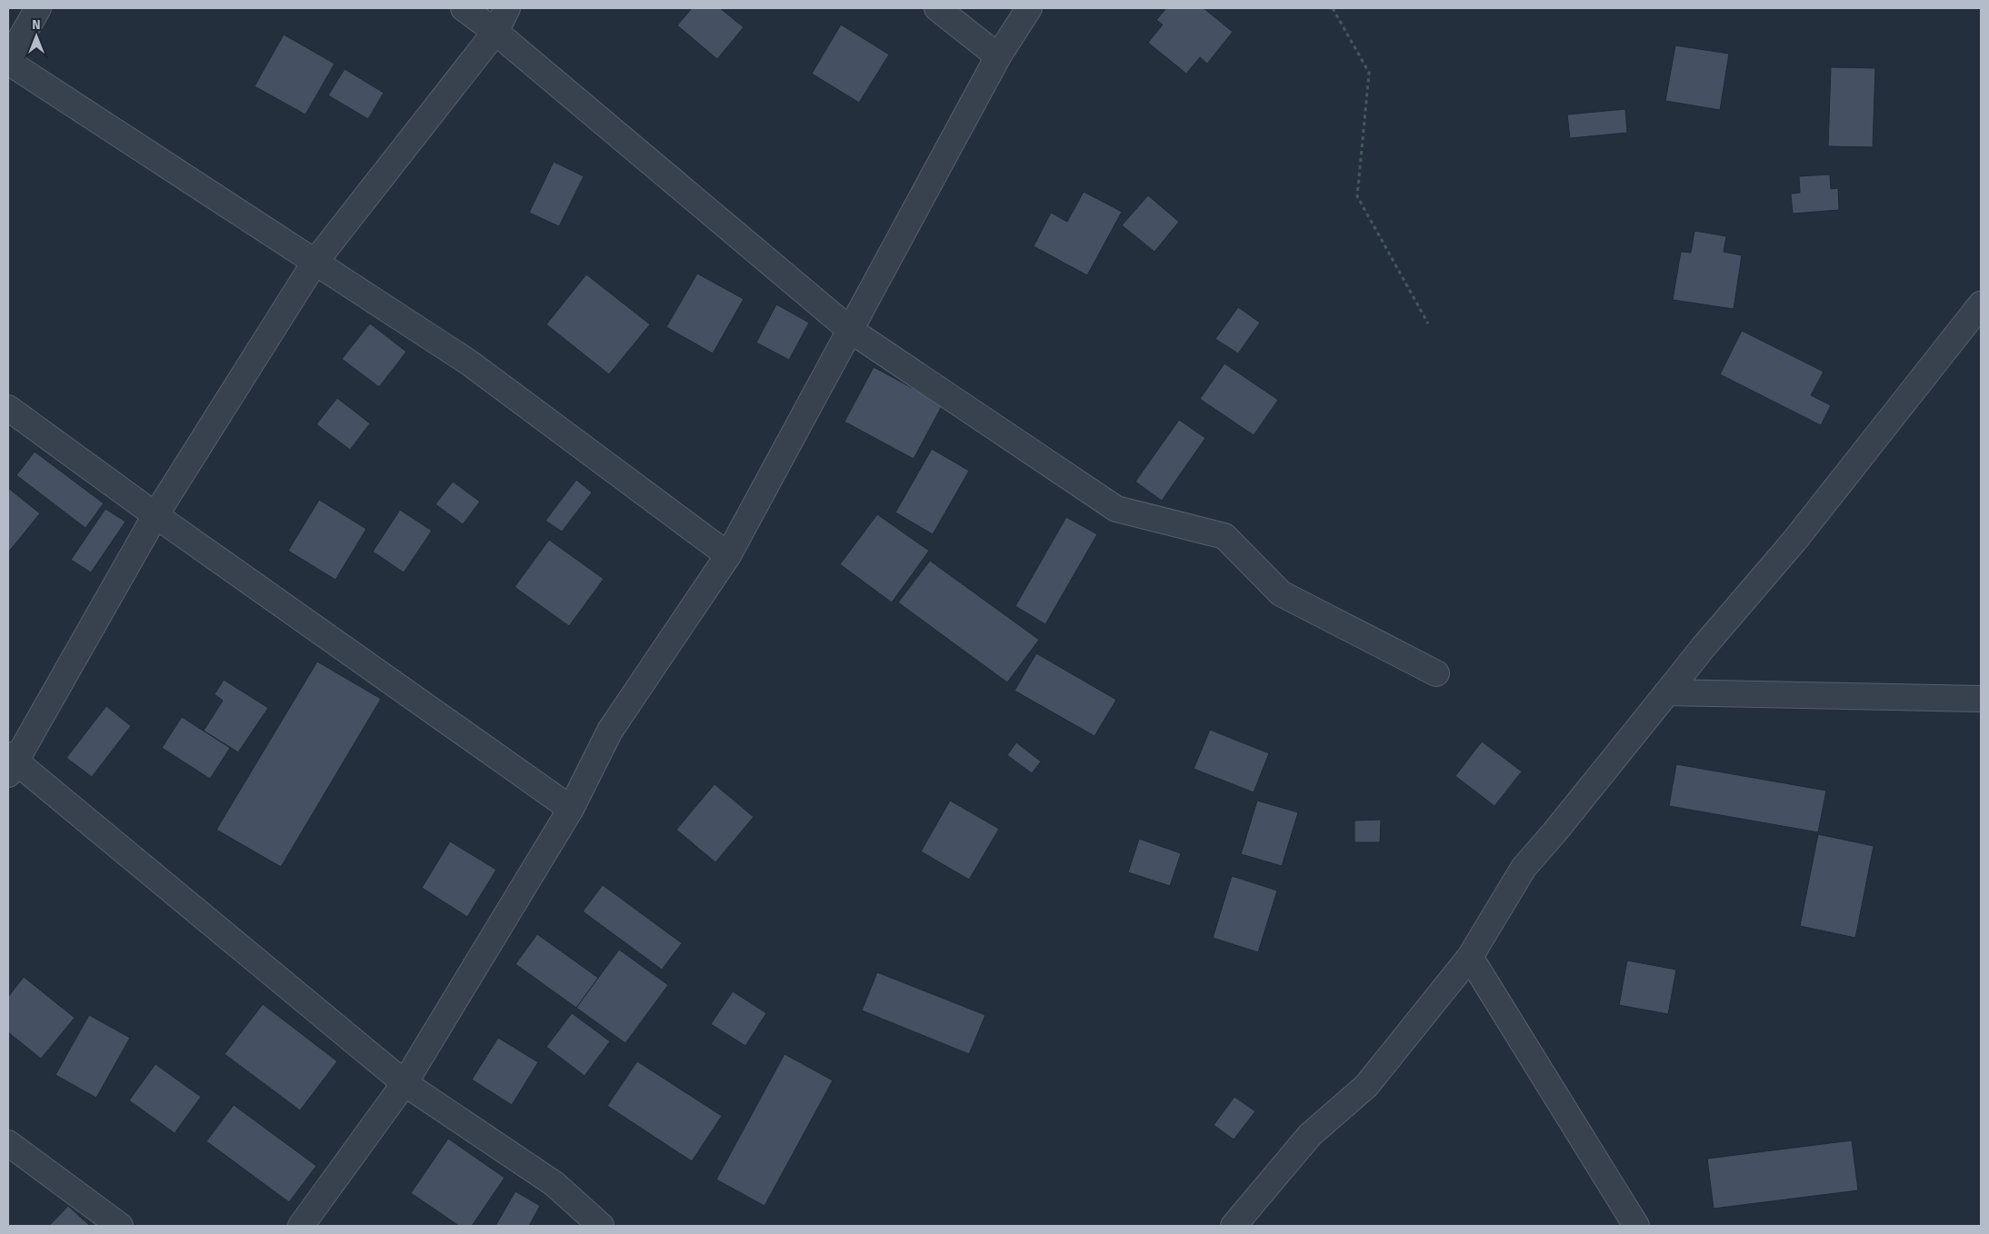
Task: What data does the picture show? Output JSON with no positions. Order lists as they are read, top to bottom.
{
  "north": "top"
}
